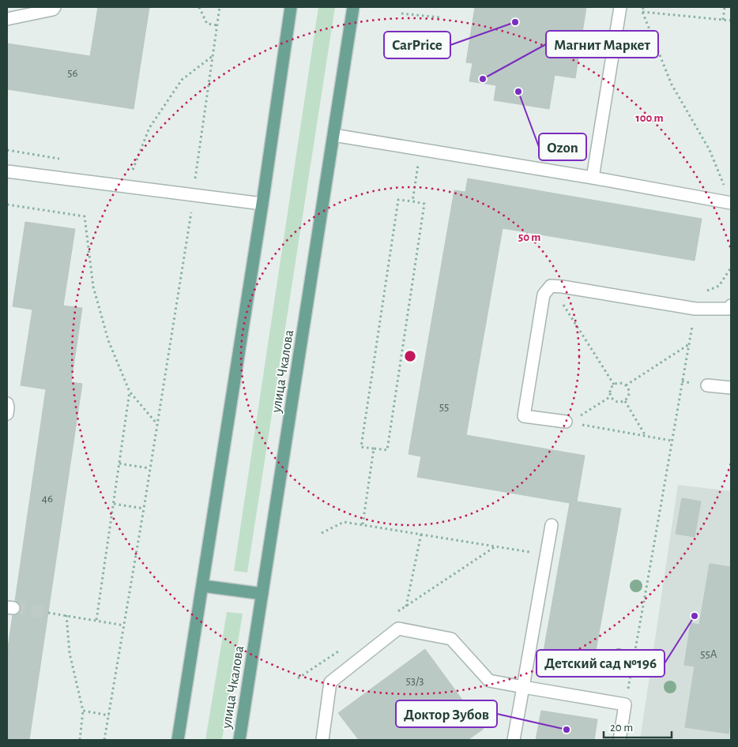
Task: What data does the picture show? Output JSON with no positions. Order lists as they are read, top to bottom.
{
  "streets": {
    "main road": ["улица Чкалова"]
  },
  "places": [
    "CarPrice",
    "Магнит Маркет",
    "Ozon",
    "Детский сад №196",
    "Доктор Зубов"
  ],
  "house_numbers": [
    "56",
    "55",
    "46",
    "55А",
    "53/3"
  ],
  "scale_bar": "20 m",
  "rings": ["100 m", "50 m"]
}
